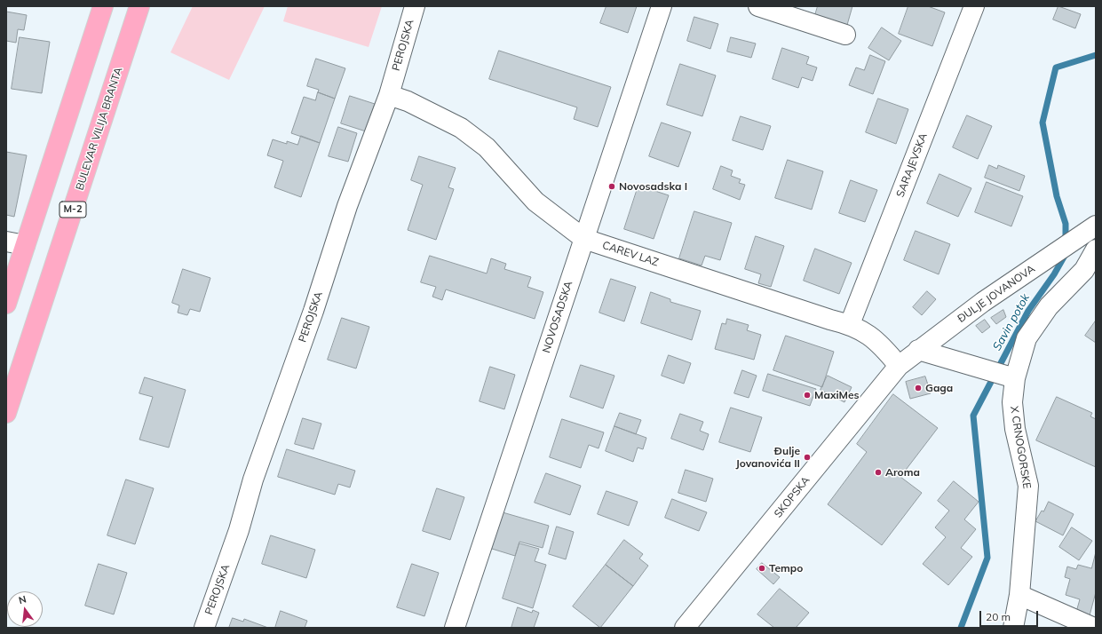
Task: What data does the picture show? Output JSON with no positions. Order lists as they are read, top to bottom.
{
  "streets": {
    "main road": ["BULEVAR VILIJA BRANTA", "M-2"],
    "street": [
      "PEROJSKA",
      "SARAJEVSKA",
      "CAREV LAZ",
      "ĐULJE JOVANOVA",
      "NOVOSADSKA",
      "X CRNOGORSKE",
      "SKOPSKA"
    ]
  },
  "crossings": [
    ["PEROJSKA", "CAREV LAZ"],
    ["SARAJEVSKA", "CAREV LAZ"],
    ["CAREV LAZ", "ĐULJE JOVANOVA"],
    ["CAREV LAZ", "NOVOSADSKA"],
    ["CAREV LAZ", "SKOPSKA"],
    ["ĐULJE JOVANOVA", "SKOPSKA"]
  ],
  "water": ["Savin potok"],
  "places": [
    "Novosadska I",
    "Gaga",
    "MaxiMes",
    "Đulje Jovanovića II",
    "Aroma",
    "Tempo"
  ],
  "scale_bar": "20 m",
  "north": "top"
}
